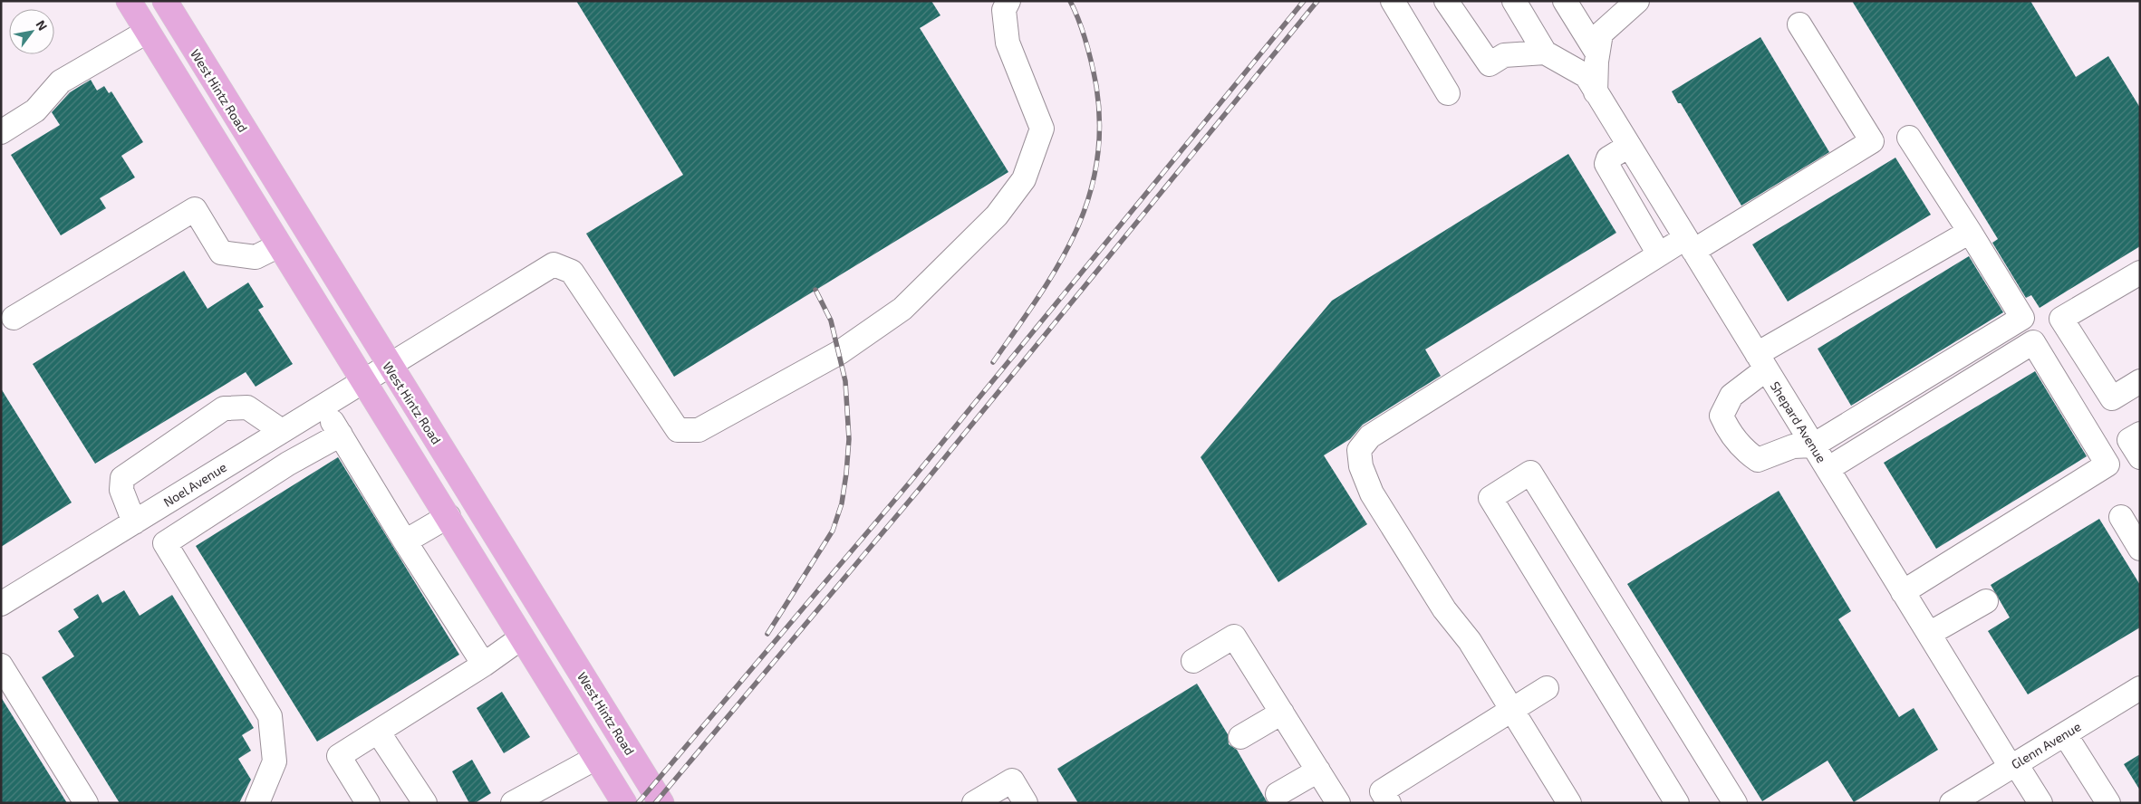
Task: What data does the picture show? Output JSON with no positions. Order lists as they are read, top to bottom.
{
  "streets": {
    "main road": ["West Hintz Road"],
    "street": ["Shepard Avenue", "Noel Avenue", "Glenn Avenue"]
  },
  "crossings": [
    ["West Hintz Road", "Noel Avenue"],
    ["Shepard Avenue", "Glenn Avenue"]
  ],
  "north": "top right"
}
